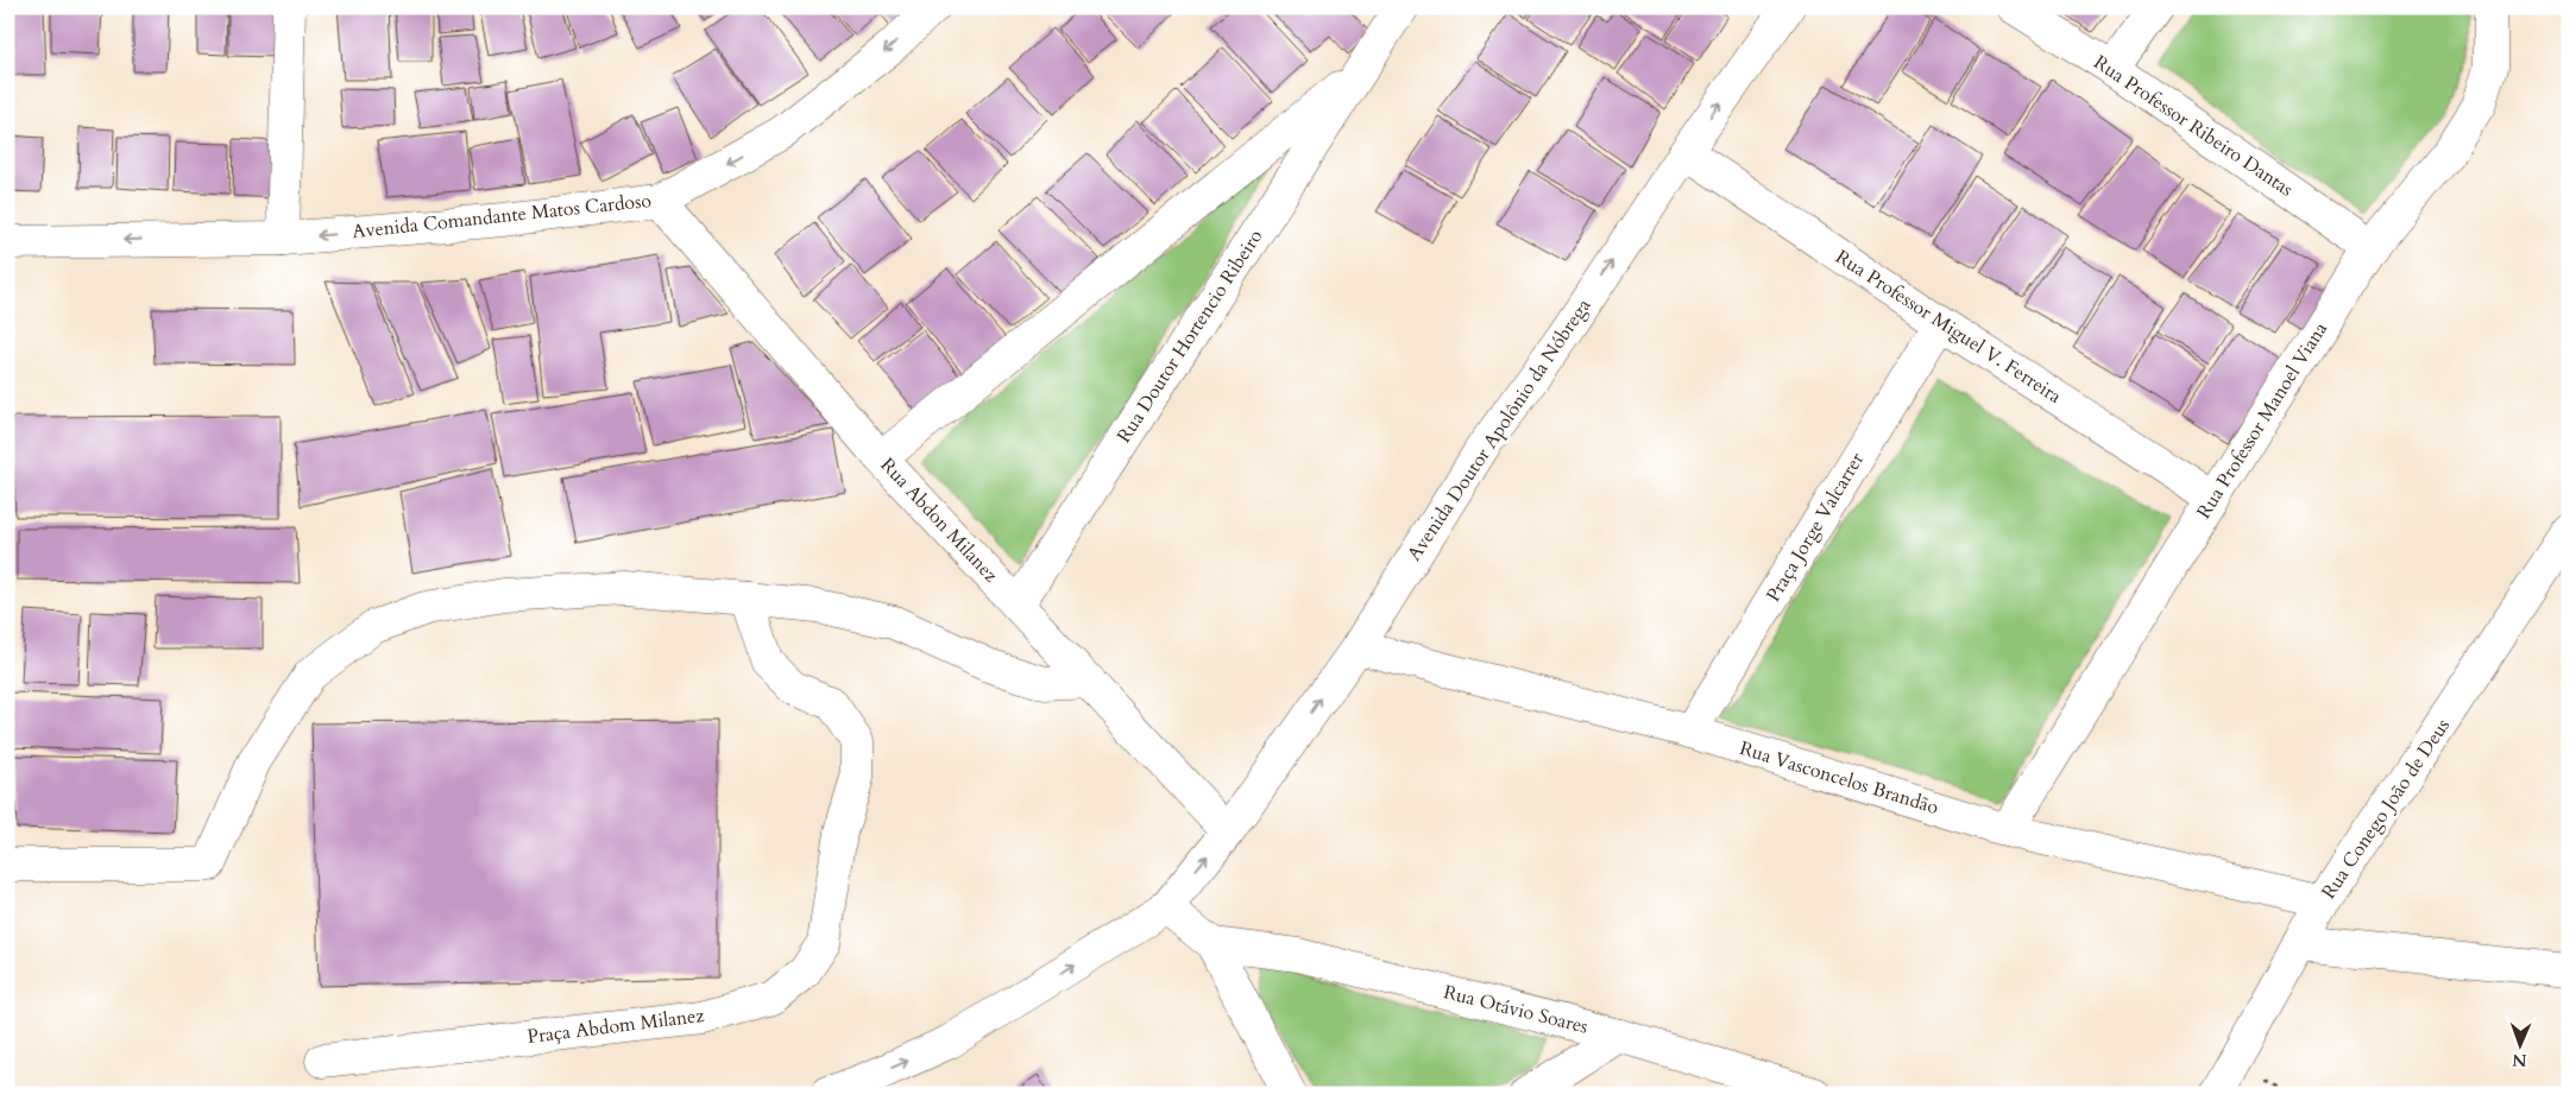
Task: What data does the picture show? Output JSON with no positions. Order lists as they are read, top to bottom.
{
  "streets": {
    "street": [
      "Rua Professor Ribeiro Dantas",
      "Avenida Comandante Matos Cardoso",
      "Rua Professor Miguel V. Ferreira",
      "Rua Doutor Hortencio Ribeiro",
      "Rua Professor Manoel Viana",
      "Avenida Doutor Apolônio da Nóbrega",
      "Rua Abdon Milanez",
      "Praça Jorge Valcarrer",
      "Rua Vasconcelos Brandão",
      "Rua Conego João de Deus",
      "Rua Otávio Soares",
      "Praça Abdom Milanez"
    ]
  },
  "crossings": [
    ["Rua Professor Ribeiro Dantas", "Rua Professor Manoel Viana"],
    ["Avenida Comandante Matos Cardoso", "Rua Abdon Milanez"],
    ["Rua Professor Miguel V. Ferreira", "Rua Professor Manoel Viana"],
    ["Rua Professor Miguel V. Ferreira", "Avenida Doutor Apolônio da Nóbrega"],
    ["Rua Professor Miguel V. Ferreira", "Praça Jorge Valcarrer"],
    ["Rua Doutor Hortencio Ribeiro", "Rua Abdon Milanez"],
    ["Rua Professor Manoel Viana", "Rua Vasconcelos Brandão"],
    ["Avenida Doutor Apolônio da Nóbrega", "Rua Abdon Milanez"],
    ["Avenida Doutor Apolônio da Nóbrega", "Rua Vasconcelos Brandão"],
    ["Avenida Doutor Apolônio da Nóbrega", "Rua Otávio Soares"],
    ["Praça Jorge Valcarrer", "Rua Vasconcelos Brandão"],
    ["Rua Vasconcelos Brandão", "Rua Conego João de Deus"]
  ],
  "one_way": ["Avenida Comandante Matos Cardoso", "Avenida Doutor Apolônio da Nóbrega"],
  "north": "bottom"
}
